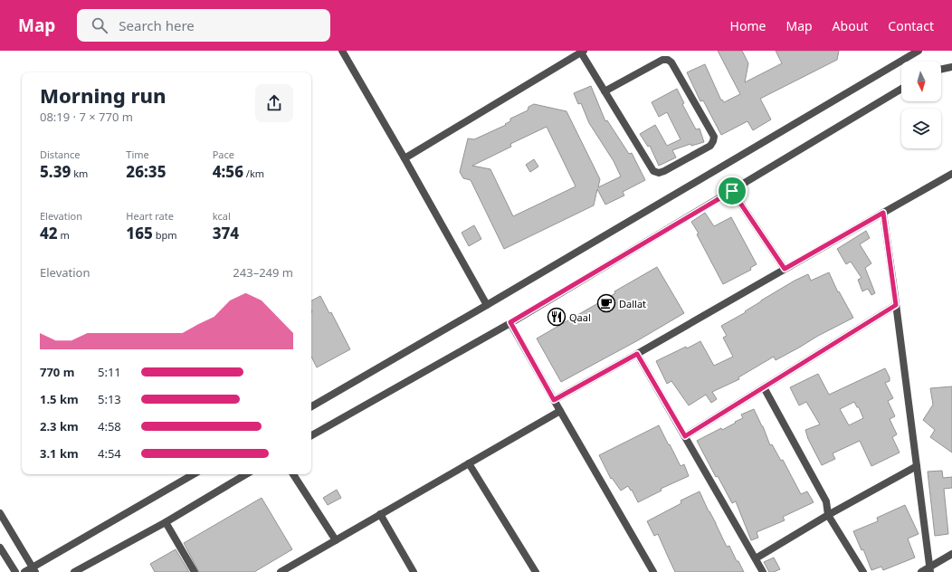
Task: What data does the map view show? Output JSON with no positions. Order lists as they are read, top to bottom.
{
  "places": {
    "cafe": ["Dallat"],
    "restaurant": ["Qaal"]
  },
  "north": "bottom",
  "page": {
    "header": "Map",
    "search": "Search here",
    "nav": [
      "Home",
      "Map",
      "About",
      "Contact"
    ],
    "heading": ["Morning run", "08:19 · 7 × 770 m"],
    "stats": [
      ["Distance", "5.39 km"],
      ["Time", "26:35"],
      ["Pace", "4:56 /km"],
      ["Elevation", "42 m"],
      ["Heart rate", "165 bpm"],
      ["kcal", "374"]
    ],
    "chart": ["Elevation", "243–249 m"],
    "list": [
      {
        "name": "770 m",
        "note": "5:11"
      },
      {
        "name": "1.5 km",
        "note": "5:13"
      },
      {
        "name": "2.3 km",
        "note": "4:58"
      },
      {
        "name": "3.1 km",
        "note": "4:54"
      }
    ]
  }
}
